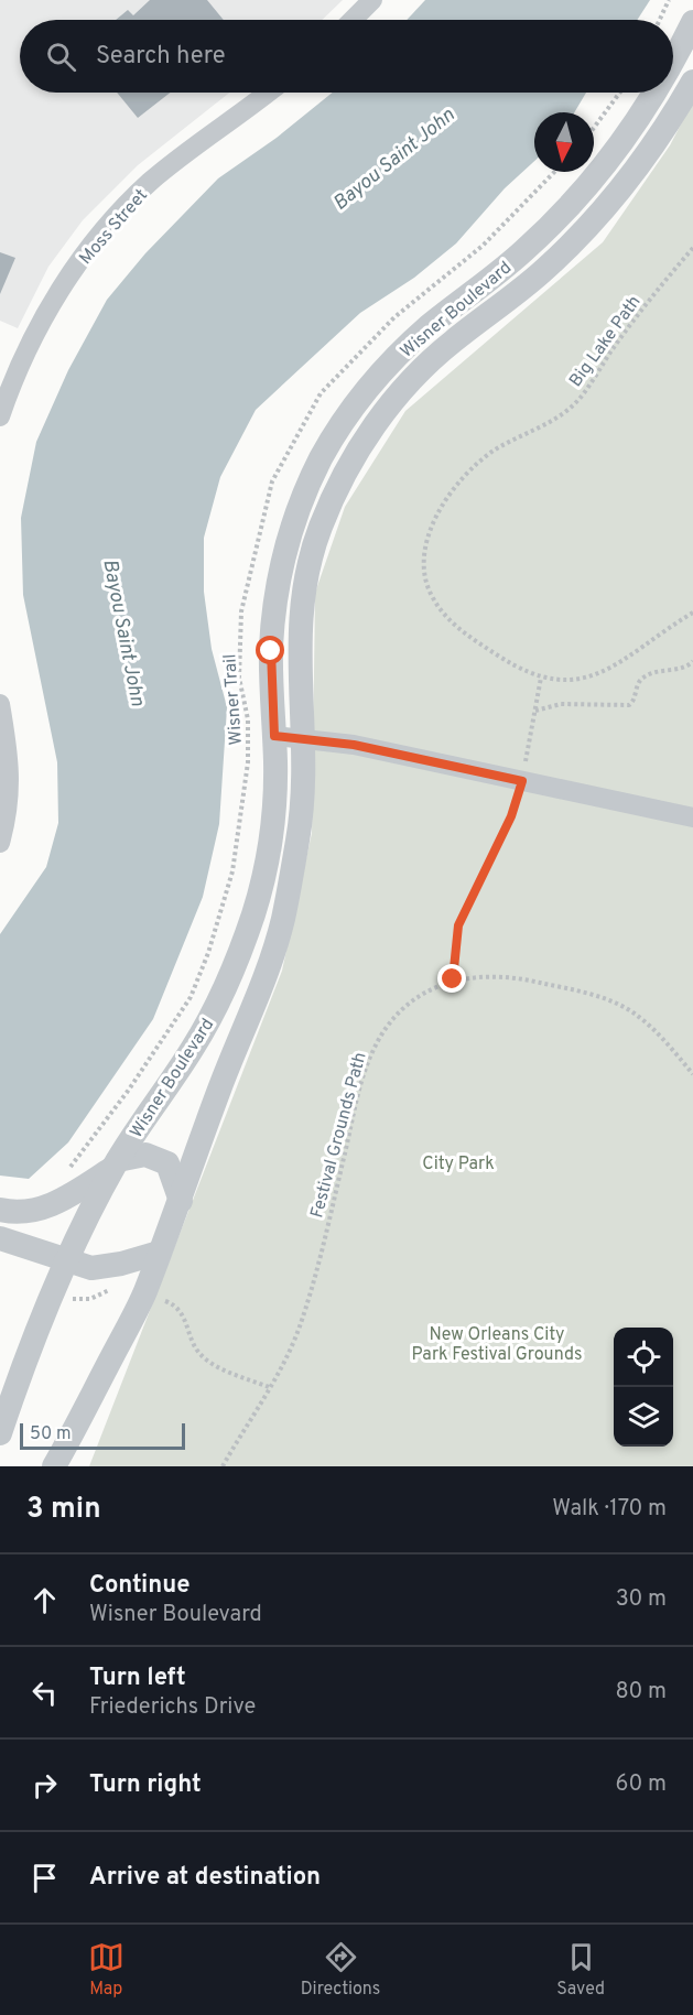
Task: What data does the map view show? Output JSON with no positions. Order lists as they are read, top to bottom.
{
  "streets": {
    "street": ["Moss Street", "Wisner Boulevard"],
    "path": ["Big Lake Path", "Wisner Trail", "Festival Grounds Path"]
  },
  "water": ["Bayou Saint John"],
  "parks": ["City Park", "New Orleans City Park Festival Grounds"],
  "scale_bar": "50 m",
  "north": "bottom",
  "page": {
    "search": "Search here",
    "scale": "50 m",
    "heading": ["3 min", "Walk · 170 m"],
    "list": [
      ["Continue", "Wisner Boulevard", "30 m"],
      ["Turn left", "Friederichs Drive", "80 m"],
      ["Turn right", "60 m"],
      "Arrive at destination"
    ],
    "nav": ["Map", "Directions", "Saved"]
  }
}
